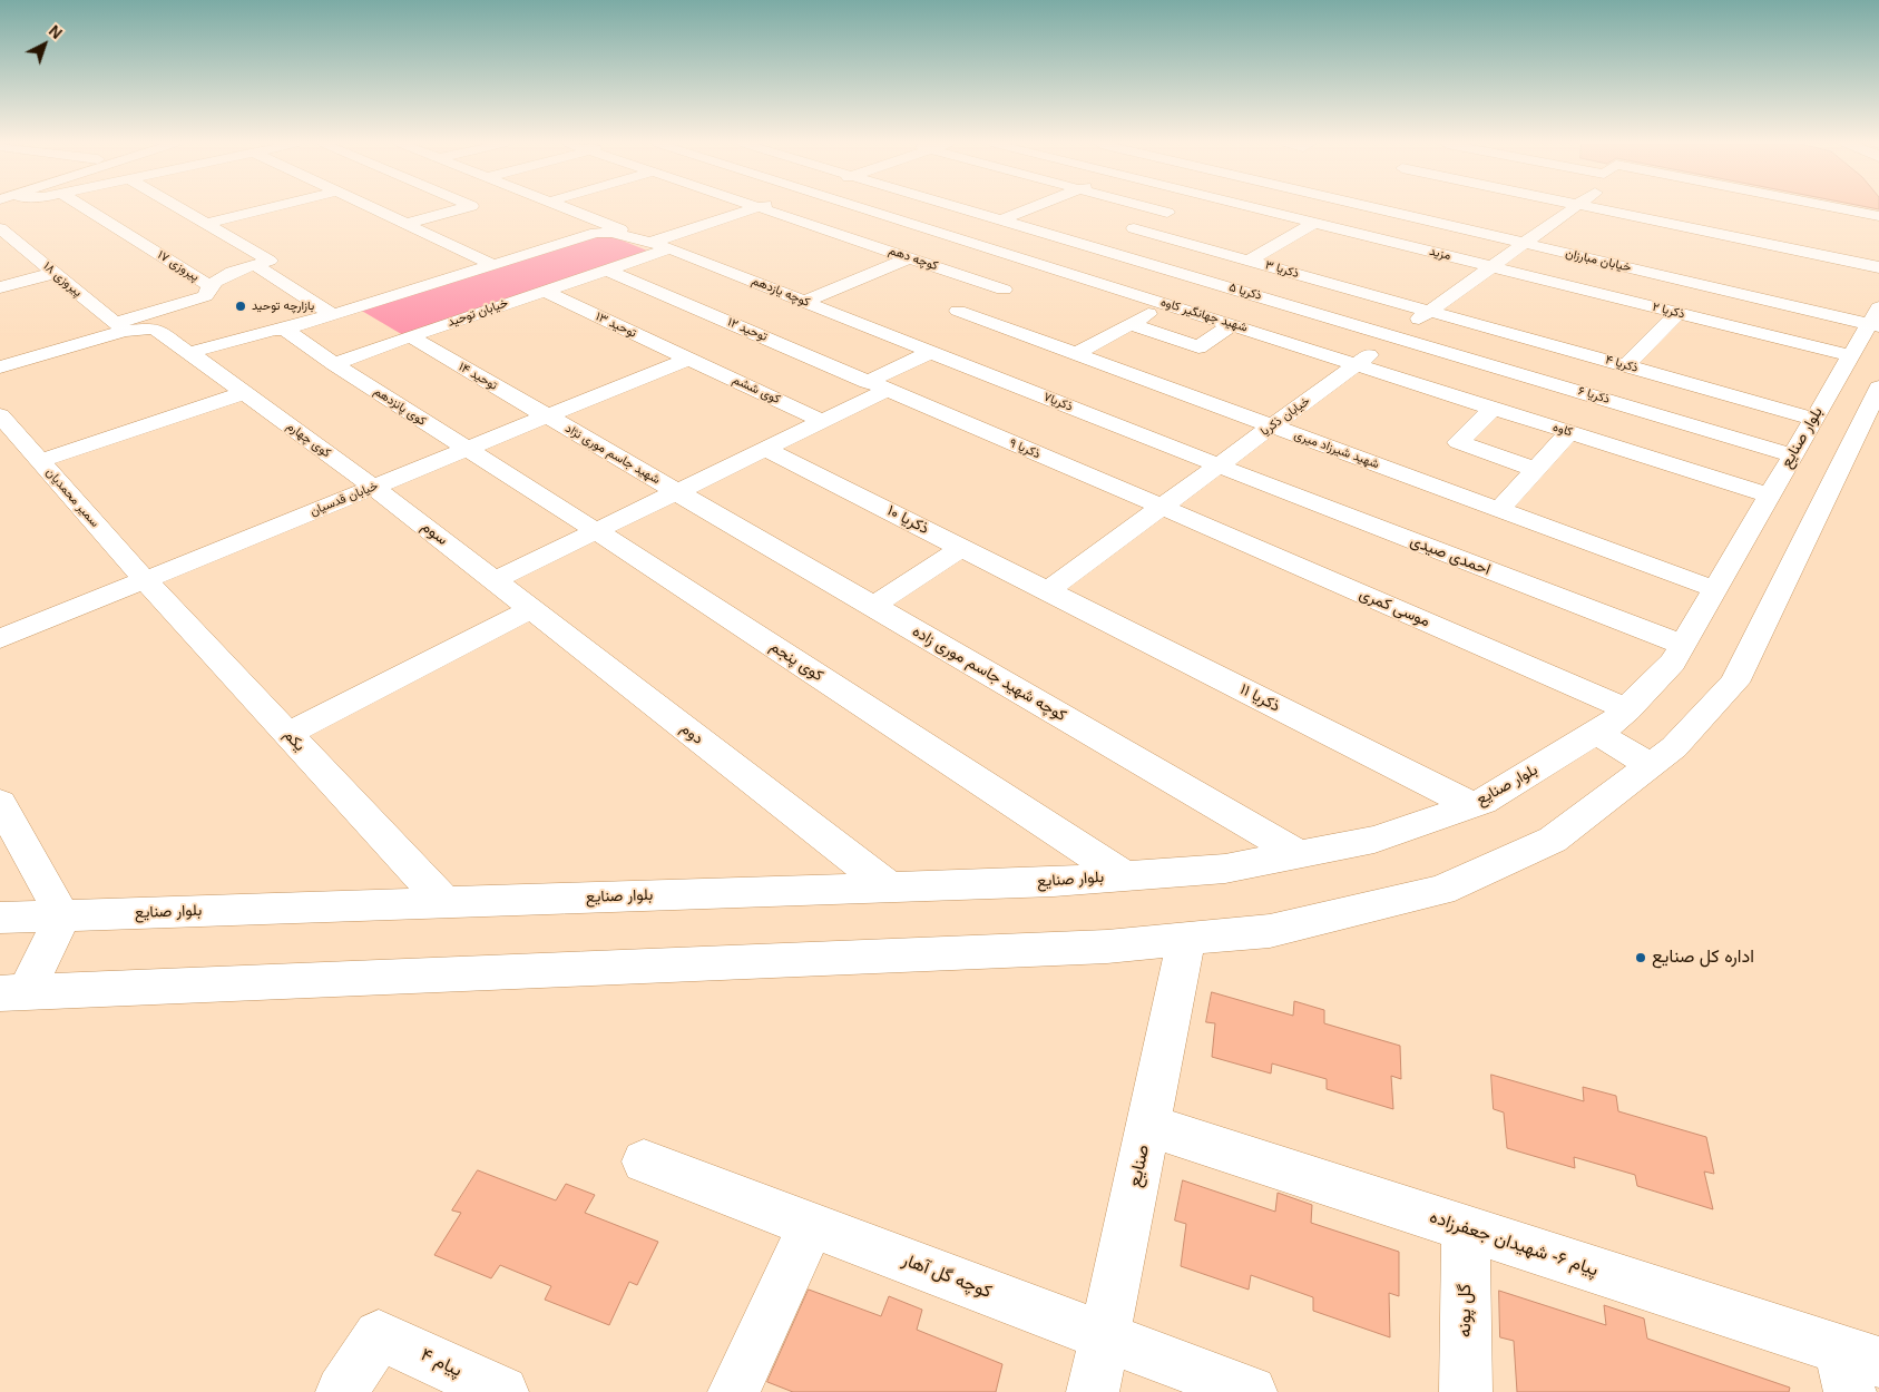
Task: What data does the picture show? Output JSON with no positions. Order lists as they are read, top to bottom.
{
  "streets": {
    "street": [
      "مزید",
      "کوچه دهم",
      "خیابان مبارزان",
      "پیروزی ۱۷",
      "ذکریا ۳",
      "پیروزی ۱۸",
      "کوچه یازدهم",
      "ذکریا ۵",
      "ذکریا ۲",
      "خیابان توحید",
      "شهید جهانگیر کاوه",
      "توحید ۱۳",
      "توحید ۱۲",
      "ذکریا ۴",
      "توحید ۱۴",
      "کوی ششم",
      "ذکریا ۶",
      "ذکریا۷",
      "کوی پانزدهم",
      "خیابان ذکریا",
      "کاوه",
      "بلوار صنایع",
      "کوی چهارم",
      "ذکریا ۹",
      "شهید شیرزاد میری",
      "شهید جاسم موری نژاد",
      "سمیر محمدیان",
      "خیابان قدسیان",
      "ذکریا ۱۰",
      "سوم",
      "احمدی صیدی",
      "موسی کمری",
      "کوی پنجم",
      "کوچه شهید جاسم موری زاده",
      "ذکریا ۱۱",
      "دوم",
      "یکم",
      "صنایع",
      "پیام ۶- شهیدان جعفرزاده",
      "کوچه گل آهار",
      "گل پونه",
      "پیام ۴"
    ]
  },
  "crossings": [
    ["مزید", "ذکریا ۲"],
    ["مزید", "خیابان ذکریا"],
    ["خیابان مبارزان", "خیابان ذکریا"],
    ["خیابان مبارزان", "بلوار صنایع"],
    ["ذکریا ۳", "ذکریا ۴"],
    ["ذکریا ۳", "خیابان ذکریا"],
    ["کوچه یازدهم", "خیابان توحید"],
    ["کوچه یازدهم", "ذکریا۷"],
    ["ذکریا ۵", "ذکریا ۶"],
    ["ذکریا ۵", "خیابان ذکریا"],
    ["ذکریا ۲", "خیابان ذکریا"],
    ["ذکریا ۲", "بلوار صنایع"],
    ["خیابان توحید", "توحید ۱۳"],
    ["خیابان توحید", "توحید ۱۲"],
    ["خیابان توحید", "توحید ۱۴"],
    ["خیابان توحید", "کوی پانزدهم"],
    ["خیابان توحید", "کوی چهارم"],
    ["شهید جهانگیر کاوه", "خیابان ذکریا"],
    ["شهید جهانگیر کاوه", "کاوه"],
    ["توحید ۱۳", "کوی ششم"],
    ["توحید ۱۳", "خیابان قدسیان"],
    ["توحید ۱۲", "ذکریا ۹"],
    ["ذکریا ۴", "خیابان ذکریا"],
    ["ذکریا ۴", "بلوار صنایع"],
    ["توحید ۱۴", "شهید جاسم موری نژاد"],
    ["توحید ۱۴", "خیابان قدسیان"],
    ["کوی ششم", "خیابان قدسیان"],
    ["ذکریا ۶", "خیابان ذکریا"],
    ["ذکریا ۶", "بلوار صنایع"],
    ["ذکریا۷", "خیابان ذکریا"],
    ["ذکریا۷", "احمدی صیدی"],
    ["کوی پانزدهم", "خیابان قدسیان"],
    ["کوی پانزدهم", "کوی پنجم"],
    ["خیابان ذکریا", "کاوه"],
    ["خیابان ذکریا", "ذکریا ۹"],
    ["خیابان ذکریا", "شهید شیرزاد میری"],
    ["خیابان ذکریا", "ذکریا ۱۰"],
    ["خیابان ذکریا", "احمدی صیدی"],
    ["خیابان ذکریا", "موسی کمری"],
    ["خیابان ذکریا", "ذکریا ۱۱"],
    ["کاوه", "بلوار صنایع"],
    ["بلوار صنایع", "شهید شیرزاد میری"],
    ["بلوار صنایع", "احمدی صیدی"],
    ["بلوار صنایع", "موسی کمری"],
    ["بلوار صنایع", "کوی پنجم"],
    ["بلوار صنایع", "کوچه شهید جاسم موری زاده"],
    ["بلوار صنایع", "ذکریا ۱۱"],
    ["بلوار صنایع", "دوم"],
    ["بلوار صنایع", "یکم"],
    ["کوی چهارم", "خیابان قدسیان"],
    ["کوی چهارم", "سوم"],
    ["ذکریا ۹", "موسی کمری"],
    ["شهید جاسم موری نژاد", "خیابان قدسیان"],
    ["شهید جاسم موری نژاد", "کوچه شهید جاسم موری زاده"],
    ["سمیر محمدیان", "خیابان قدسیان"],
    ["سمیر محمدیان", "یکم"],
    ["خیابان قدسیان", "سوم"],
    ["خیابان قدسیان", "کوی پنجم"],
    ["خیابان قدسیان", "یکم"],
    ["ذکریا ۱۰", "ذکریا ۱۱"],
    ["سوم", "دوم"],
    ["صنایع", "پیام ۶- شهیدان جعفرزاده"],
    ["صنایع", "کوچه گل آهار"],
    ["پیام ۶- شهیدان جعفرزاده", "گل پونه"]
  ],
  "places": ["بازارچه توحید", "اداره کل صنایع"],
  "north": "top right"
}
